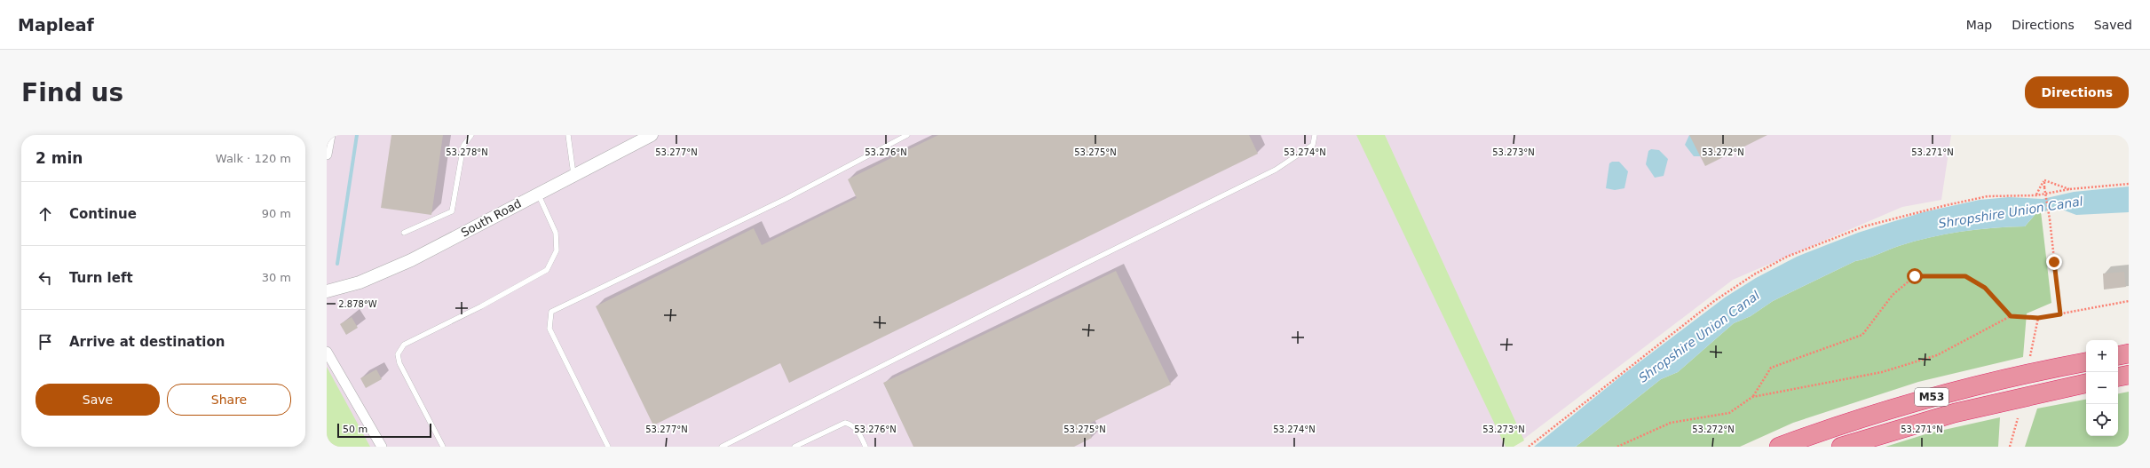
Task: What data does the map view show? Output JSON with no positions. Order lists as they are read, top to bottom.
{
  "streets": {
    "highway": ["M53"],
    "street": ["South Road"]
  },
  "water": ["Shropshire Union Canal"],
  "scale_bar": "50 m",
  "page": {
    "header": "Mapleaf",
    "nav": ["Map", "Directions", "Saved"],
    "buttons": [
      "Directions",
      ["Save", "Share"]
    ],
    "title": "Find us",
    "heading": ["2 min", "Walk · 120 m"],
    "list": [
      ["Continue", "90 m"],
      ["Turn left", "30 m"],
      "Arrive at destination"
    ],
    "map_buttons": ["+", "−"],
    "scale": "50 m"
  },
  "coordinates": [
    "53.278°N",
    "53.277°N",
    "53.276°N",
    "53.275°N",
    "53.274°N",
    "53.273°N",
    "53.272°N",
    "53.271°N",
    "2.878°W"
  ]
}
